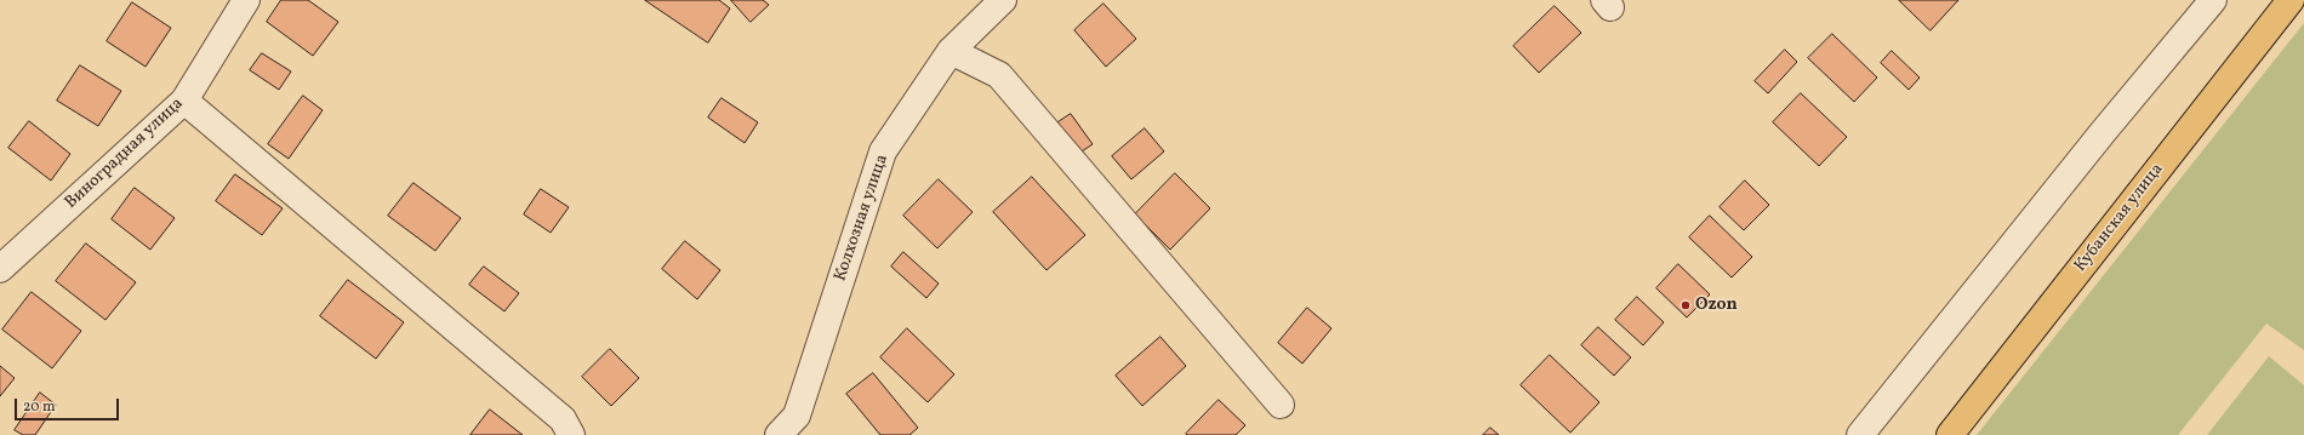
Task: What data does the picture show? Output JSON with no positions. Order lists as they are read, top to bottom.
{
  "streets": {
    "main road": ["Кубанская улица"],
    "street": ["Виноградная улица", "Колхозная улица"]
  },
  "places": ["Ozon"],
  "scale_bar": "20 m"
}
